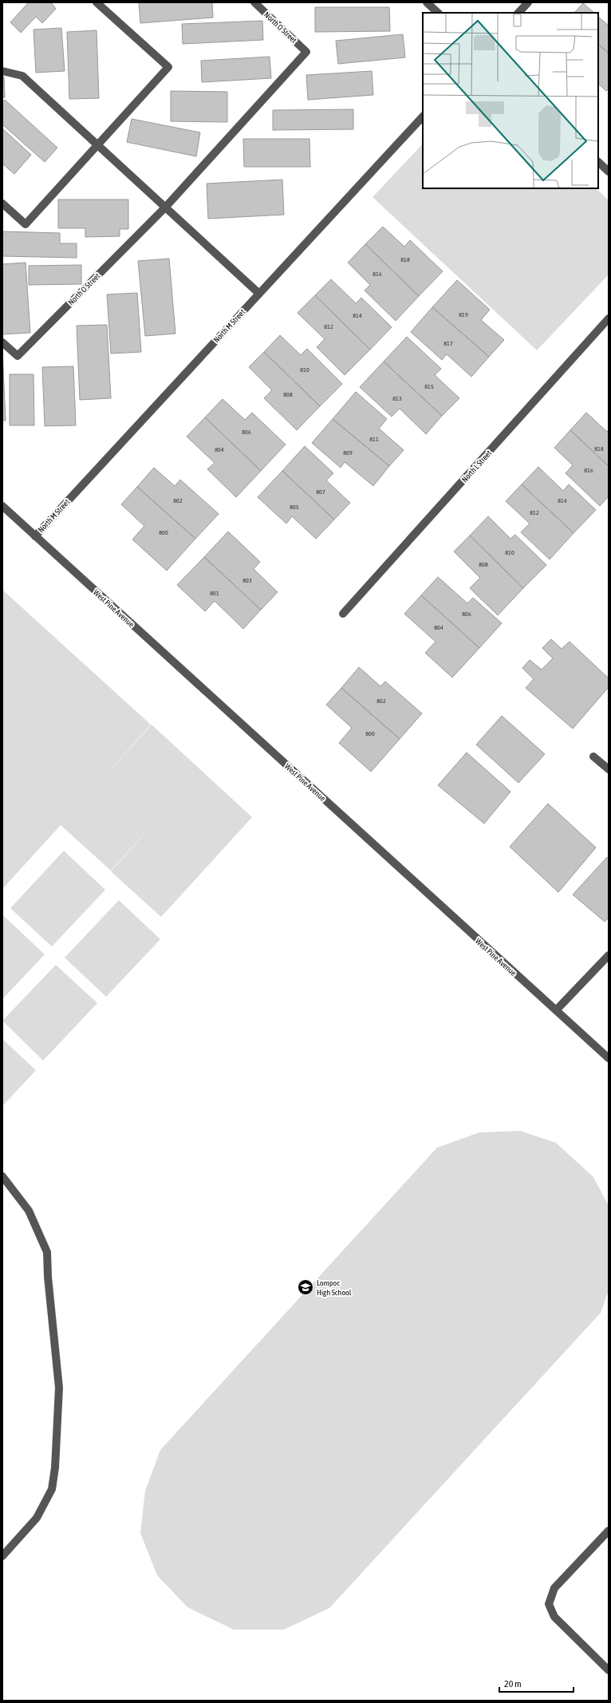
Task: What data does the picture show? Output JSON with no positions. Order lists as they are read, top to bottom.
{
  "streets": {
    "street": [
      "North O Street",
      "North M Street",
      "North L Street",
      "West Pine Avenue"
    ]
  },
  "crossings": [
    ["North M Street", "West Pine Avenue"]
  ],
  "places": {
    "school or university": ["Lompoc High School"]
  },
  "house_numbers": [
    "818",
    "816",
    "819",
    "814",
    "812",
    "817",
    "810",
    "815",
    "808",
    "813",
    "806",
    "811",
    "818",
    "804",
    "809",
    "816",
    "807",
    "802",
    "814",
    "805",
    "812",
    "800",
    "810",
    "808",
    "803",
    "801",
    "806",
    "804",
    "802",
    "800"
  ],
  "scale_bar": "20 m"
}
